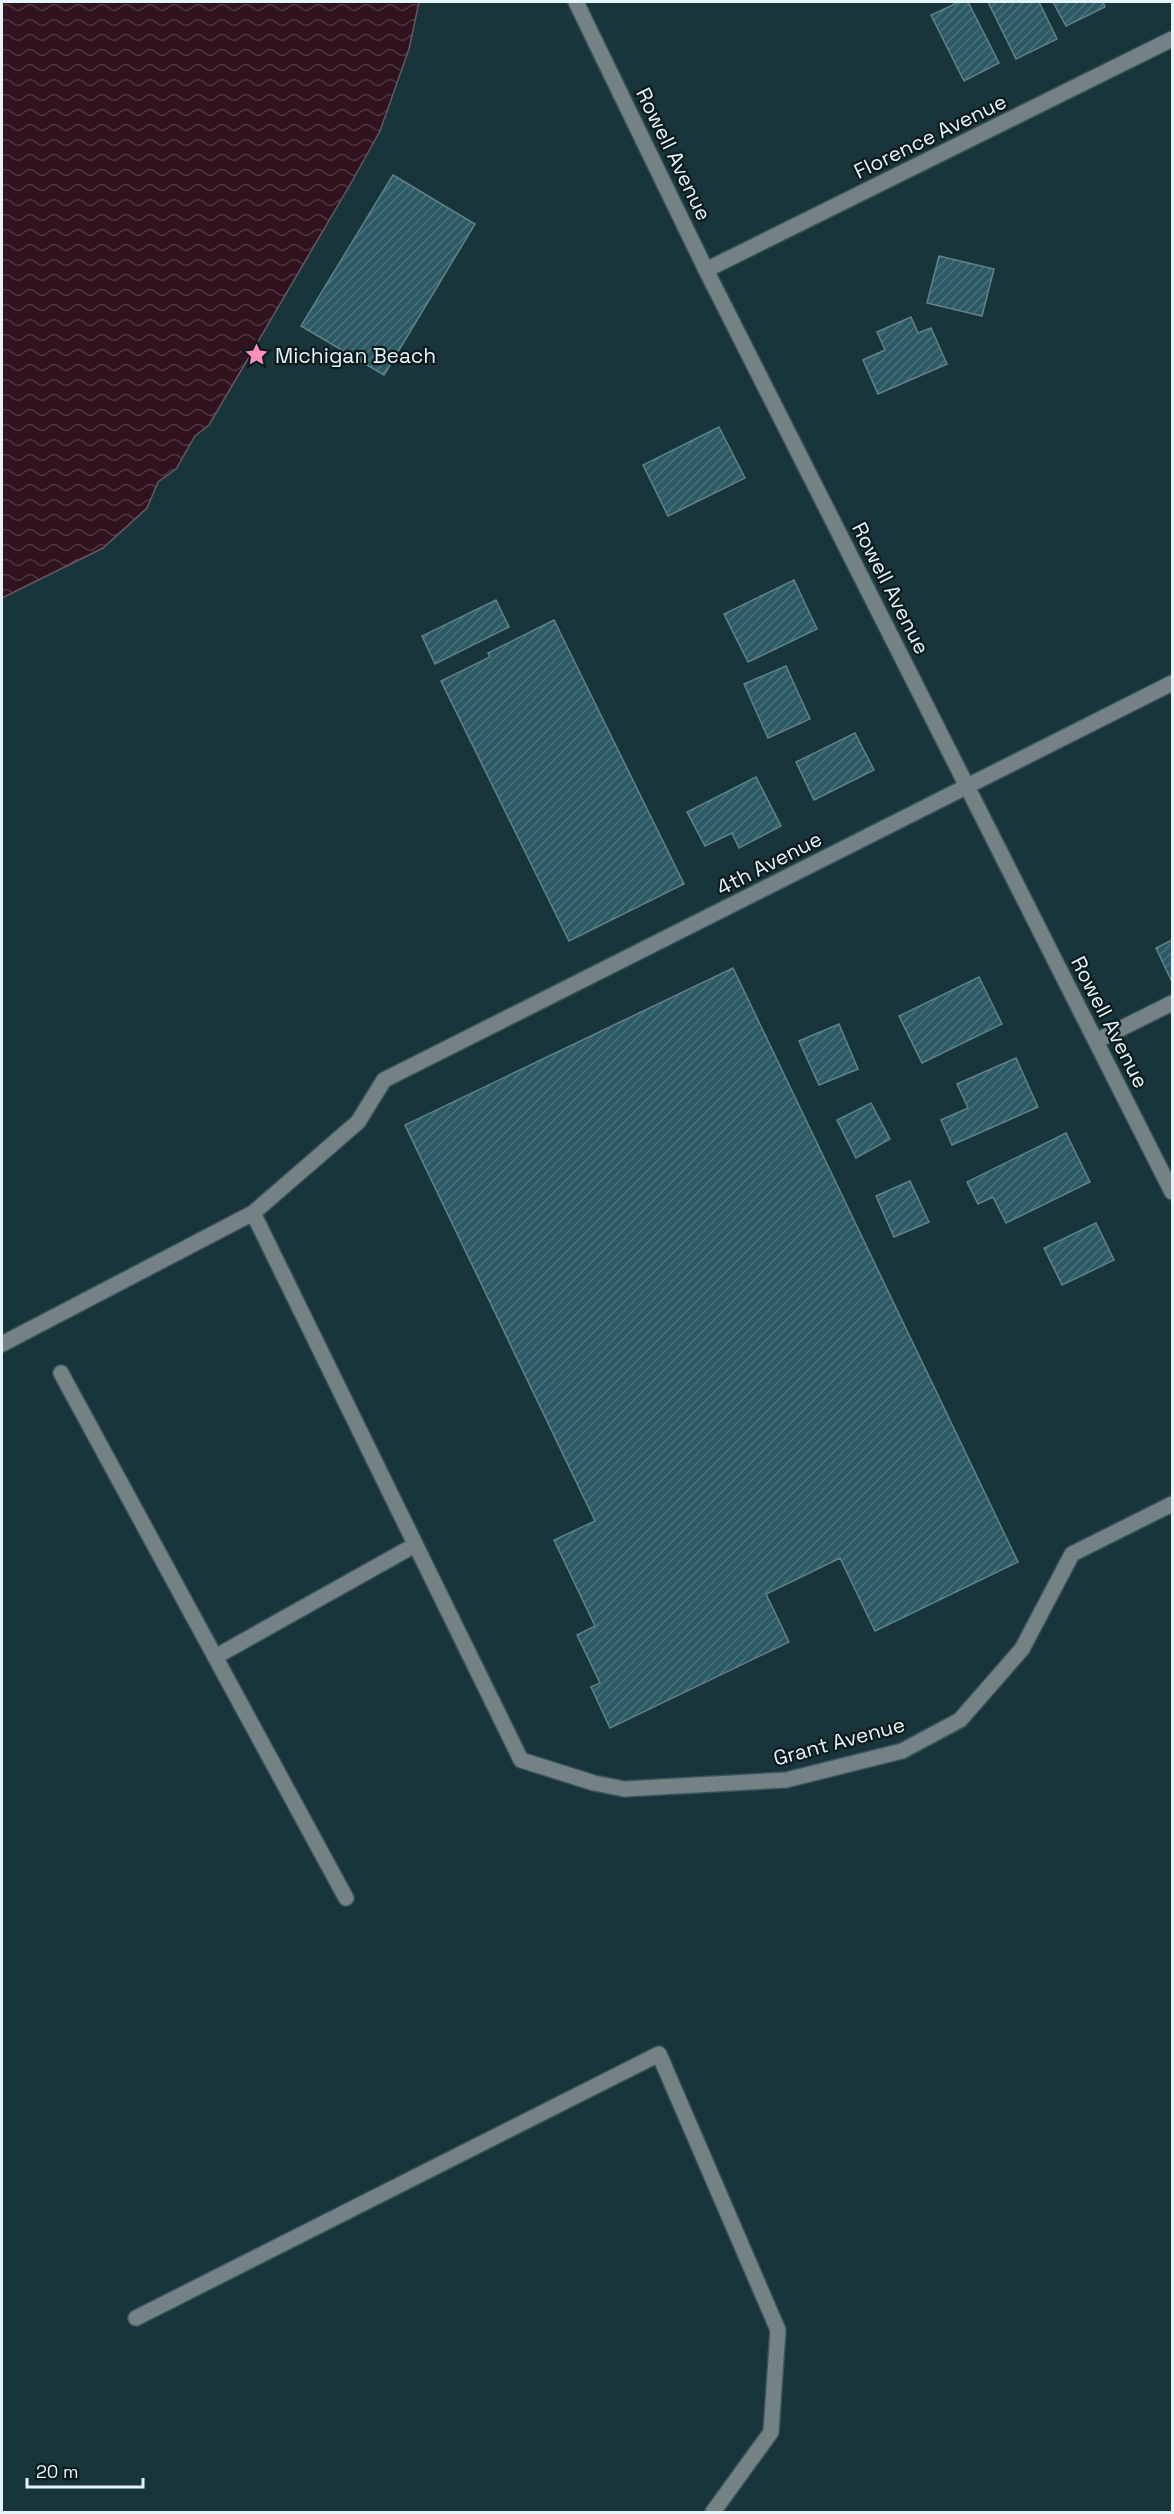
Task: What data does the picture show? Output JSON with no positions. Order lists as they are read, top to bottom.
{
  "streets": {
    "street": [
      "Florence Avenue",
      "Rowell Avenue",
      "4th Avenue",
      "Grant Avenue"
    ]
  },
  "crossings": [
    ["Florence Avenue", "Rowell Avenue"],
    ["Rowell Avenue", "4th Avenue"]
  ],
  "places": {
    "place": ["Michigan Beach"]
  },
  "scale_bar": "20 m"
}
